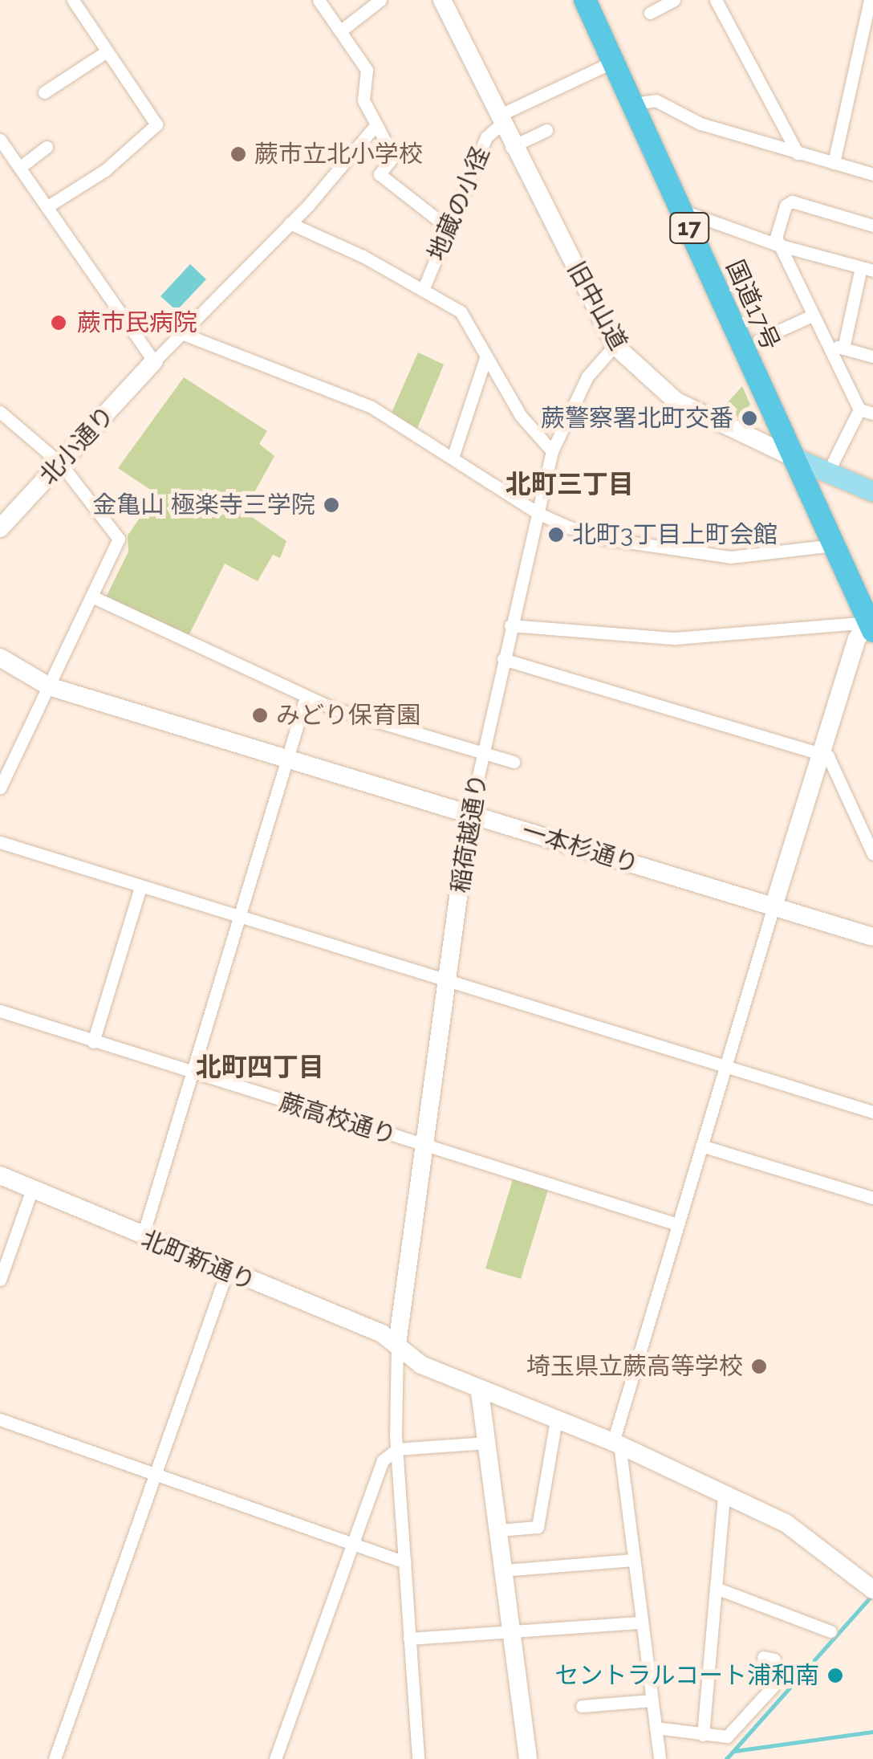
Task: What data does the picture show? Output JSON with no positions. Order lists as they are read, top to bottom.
{
  "streets": {
    "highway": ["17", "国道17号"],
    "main road": ["旧中山道"],
    "street": [
      "地蔵の小径",
      "北小通り",
      "稲荷越通り",
      "一本杉通り",
      "蕨高校通り",
      "北町新通り"
    ]
  },
  "crossings": [
    ["地蔵の小径", "旧中山道"],
    ["国道17号", "旧中山道"],
    ["旧中山道", "稲荷越通り"],
    ["稲荷越通り", "一本杉通り"],
    ["稲荷越通り", "蕨高校通り"],
    ["稲荷越通り", "北町新通り"]
  ],
  "districts": ["北町三丁目", "北町四丁目"],
  "places": [
    "蕨市立北小学校",
    "蕨市民病院",
    "蕨警察署北町交番",
    "金亀山 極楽寺三学院",
    "北町3丁目上町会館",
    "みどり保育園",
    "埼玉県立蕨高等学校",
    "セントラルコート浦和南"
  ]
}
